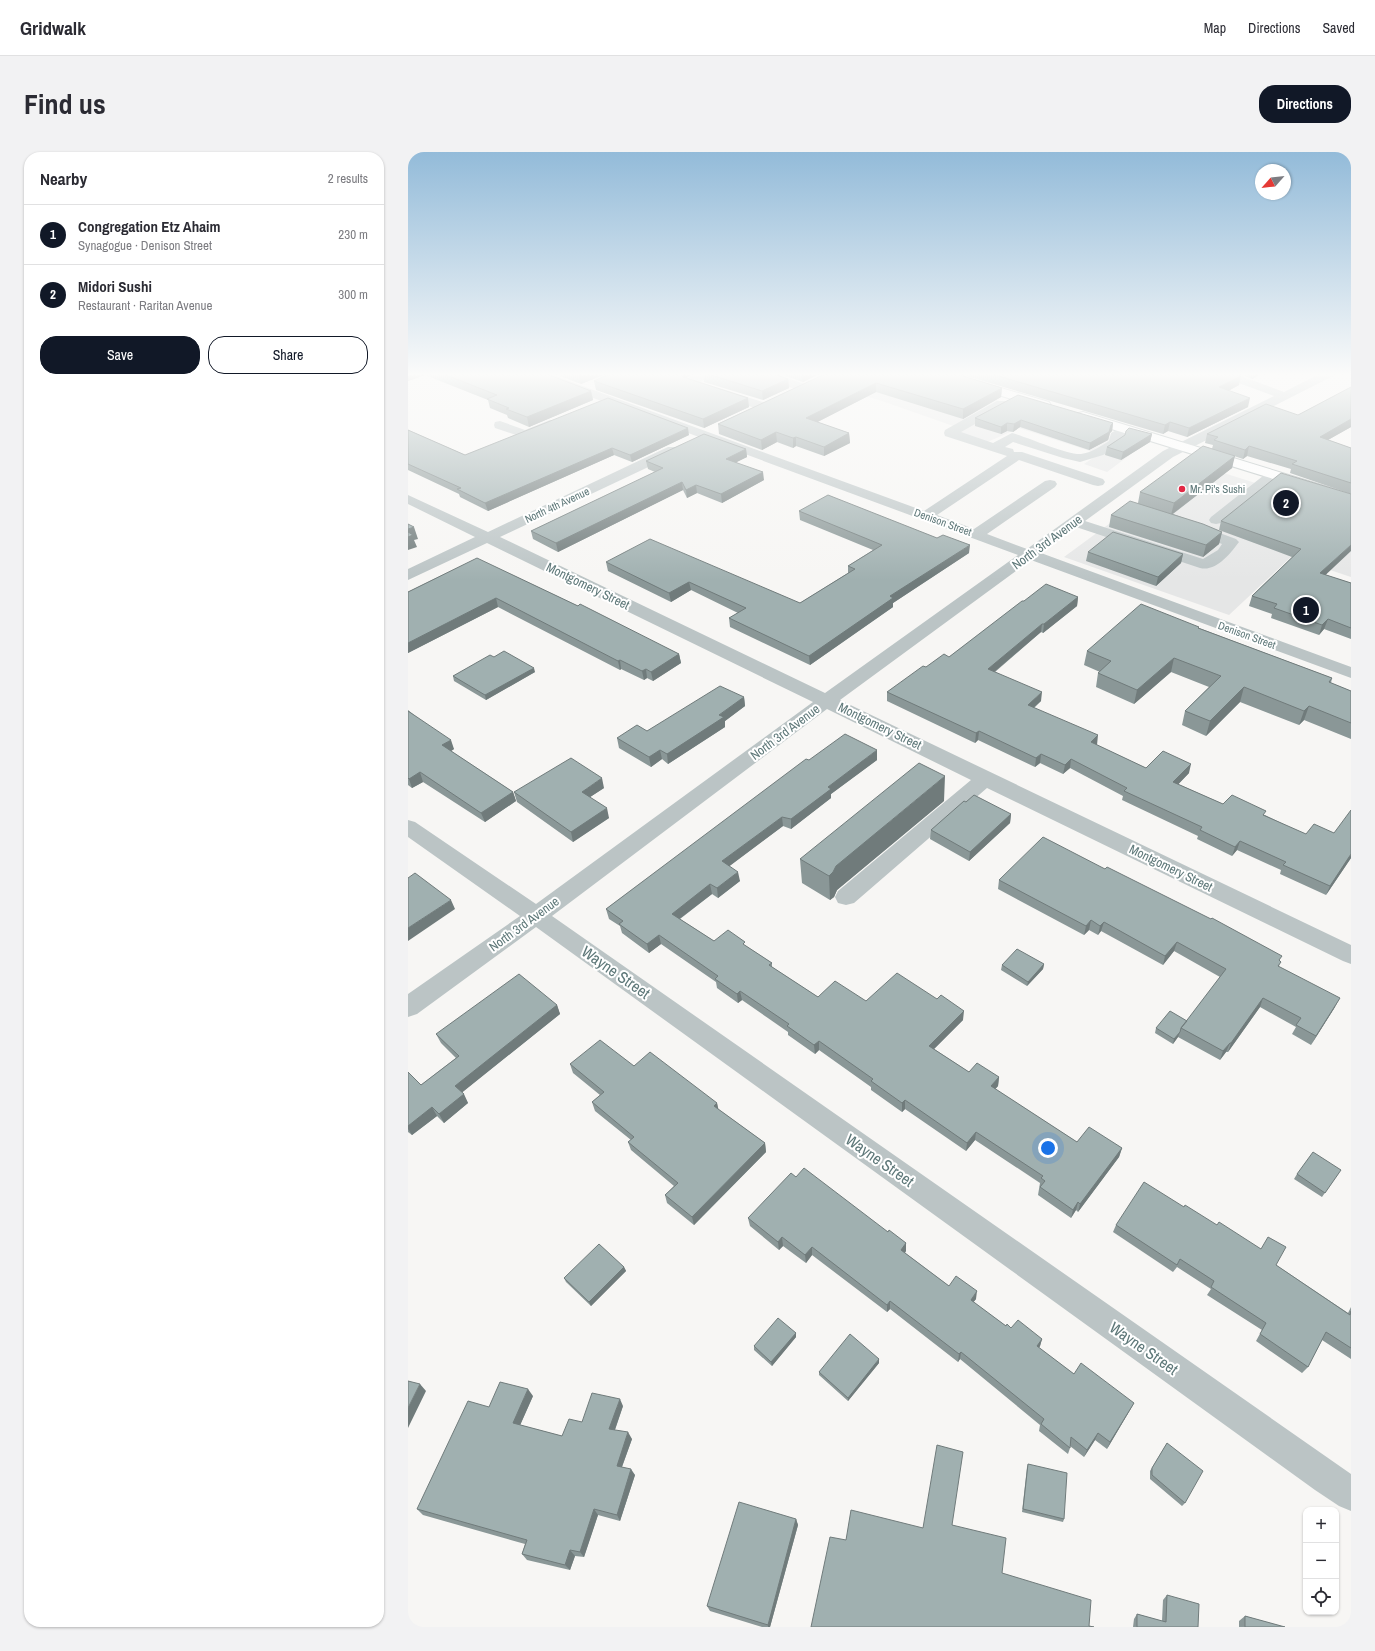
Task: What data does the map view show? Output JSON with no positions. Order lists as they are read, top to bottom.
{
  "streets": {
    "street": [
      "North 4th Avenue",
      "Denison Street",
      "North 3rd Avenue",
      "Montgomery Street",
      "Wayne Street"
    ]
  },
  "crossings": [
    ["North 4th Avenue", "Montgomery Street"],
    ["Denison Street", "North 3rd Avenue"],
    ["North 3rd Avenue", "Montgomery Street"],
    ["North 3rd Avenue", "Wayne Street"]
  ],
  "places": ["Mr. Pi's Sushi"],
  "north": "bottom left",
  "page": {
    "header": "Gridwalk",
    "nav": ["Map", "Directions", "Saved"],
    "title": "Find us",
    "buttons": [
      "Directions",
      ["Save", "Share"]
    ],
    "heading": ["Nearby", "2 results"],
    "list": [
      {
        "mark": "1",
        "name": "Congregation Etz Ahaim",
        "note": "Synagogue · Denison Street",
        "value": "230 m"
      },
      {
        "mark": "2",
        "name": "Midori Sushi",
        "note": "Restaurant · Raritan Avenue",
        "value": "300 m"
      }
    ],
    "pins": ["2", "1"],
    "map_buttons": ["+", "−"]
  }
}
